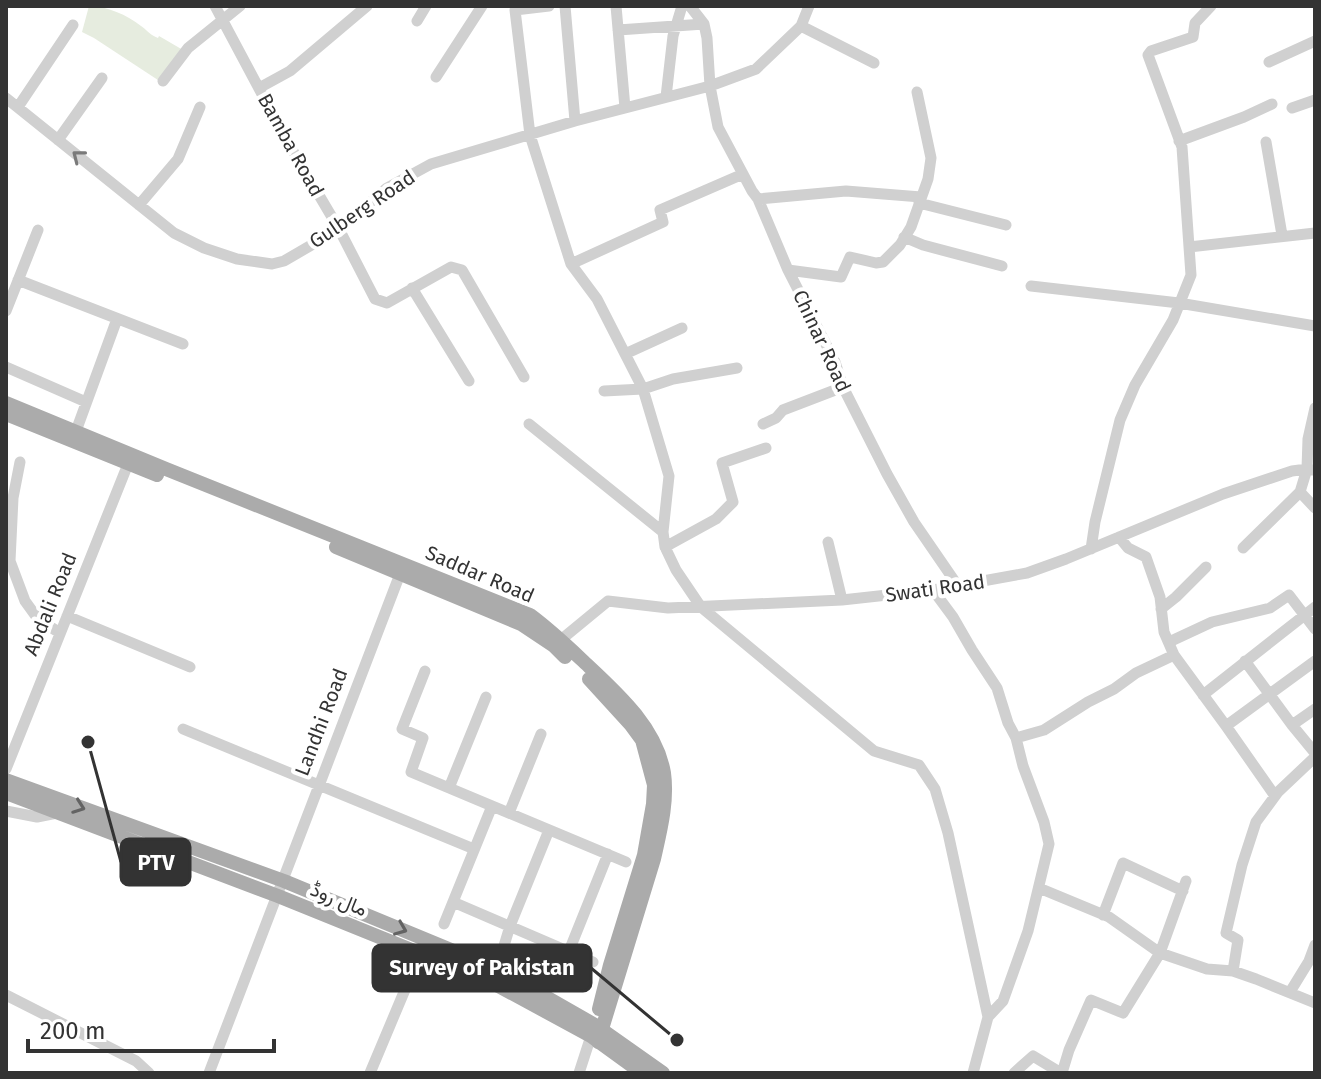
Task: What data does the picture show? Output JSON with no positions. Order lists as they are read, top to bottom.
{
  "streets": {
    "main road": ["Saddar Road", "مال روڈ"],
    "street": [
      "Bamba Road",
      "Gulberg Road",
      "Chinar Road",
      "Swati Road",
      "Abdali Road",
      "Landhi Road"
    ]
  },
  "crossings": [
    ["Bamba Road", "Gulberg Road"],
    ["Gulberg Road", "Chinar Road"],
    ["Chinar Road", "Swati Road"],
    ["Saddar Road", "Swati Road"],
    ["Saddar Road", "Abdali Road"],
    ["Saddar Road", "Landhi Road"],
    ["Saddar Road", "مال روڈ"],
    ["Landhi Road", "مال روڈ"]
  ],
  "places": ["PTV", "Survey of Pakistan"],
  "scale_bar": "200 m"
}
